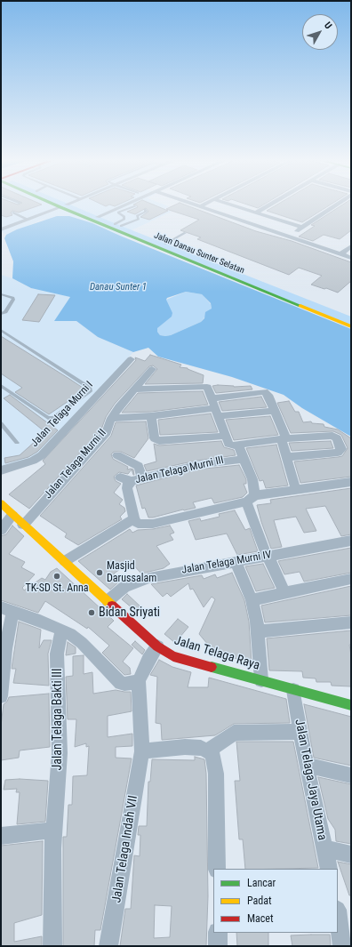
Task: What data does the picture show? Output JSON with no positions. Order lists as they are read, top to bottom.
{
  "streets": {
    "street": [
      "Jalan Danau Sunter Selatan",
      "Jalan Telaga Murni I",
      "Jalan Telaga Murni II",
      "Jalan Telaga Murni III",
      "Jalan Telaga Murni IV",
      "Jalan Telaga Raya",
      "Jalan Telaga Bakti III",
      "Jalan Telaga Jaya Utama",
      "Jalan Telaga Indah VII"
    ]
  },
  "crossings": [
    ["Jalan Telaga Murni II", "Jalan Telaga Raya"],
    ["Jalan Telaga Murni IV", "Jalan Telaga Raya"],
    ["Jalan Telaga Raya", "Jalan Telaga Jaya Utama"]
  ],
  "water": ["Danau Sunter 1"],
  "places": ["Masjid Darussalam", "TK-SD St. Anna", "Bidan Sriyati"],
  "legend": ["Lancar", "Padat", "Macet"],
  "north": "top right"
}
